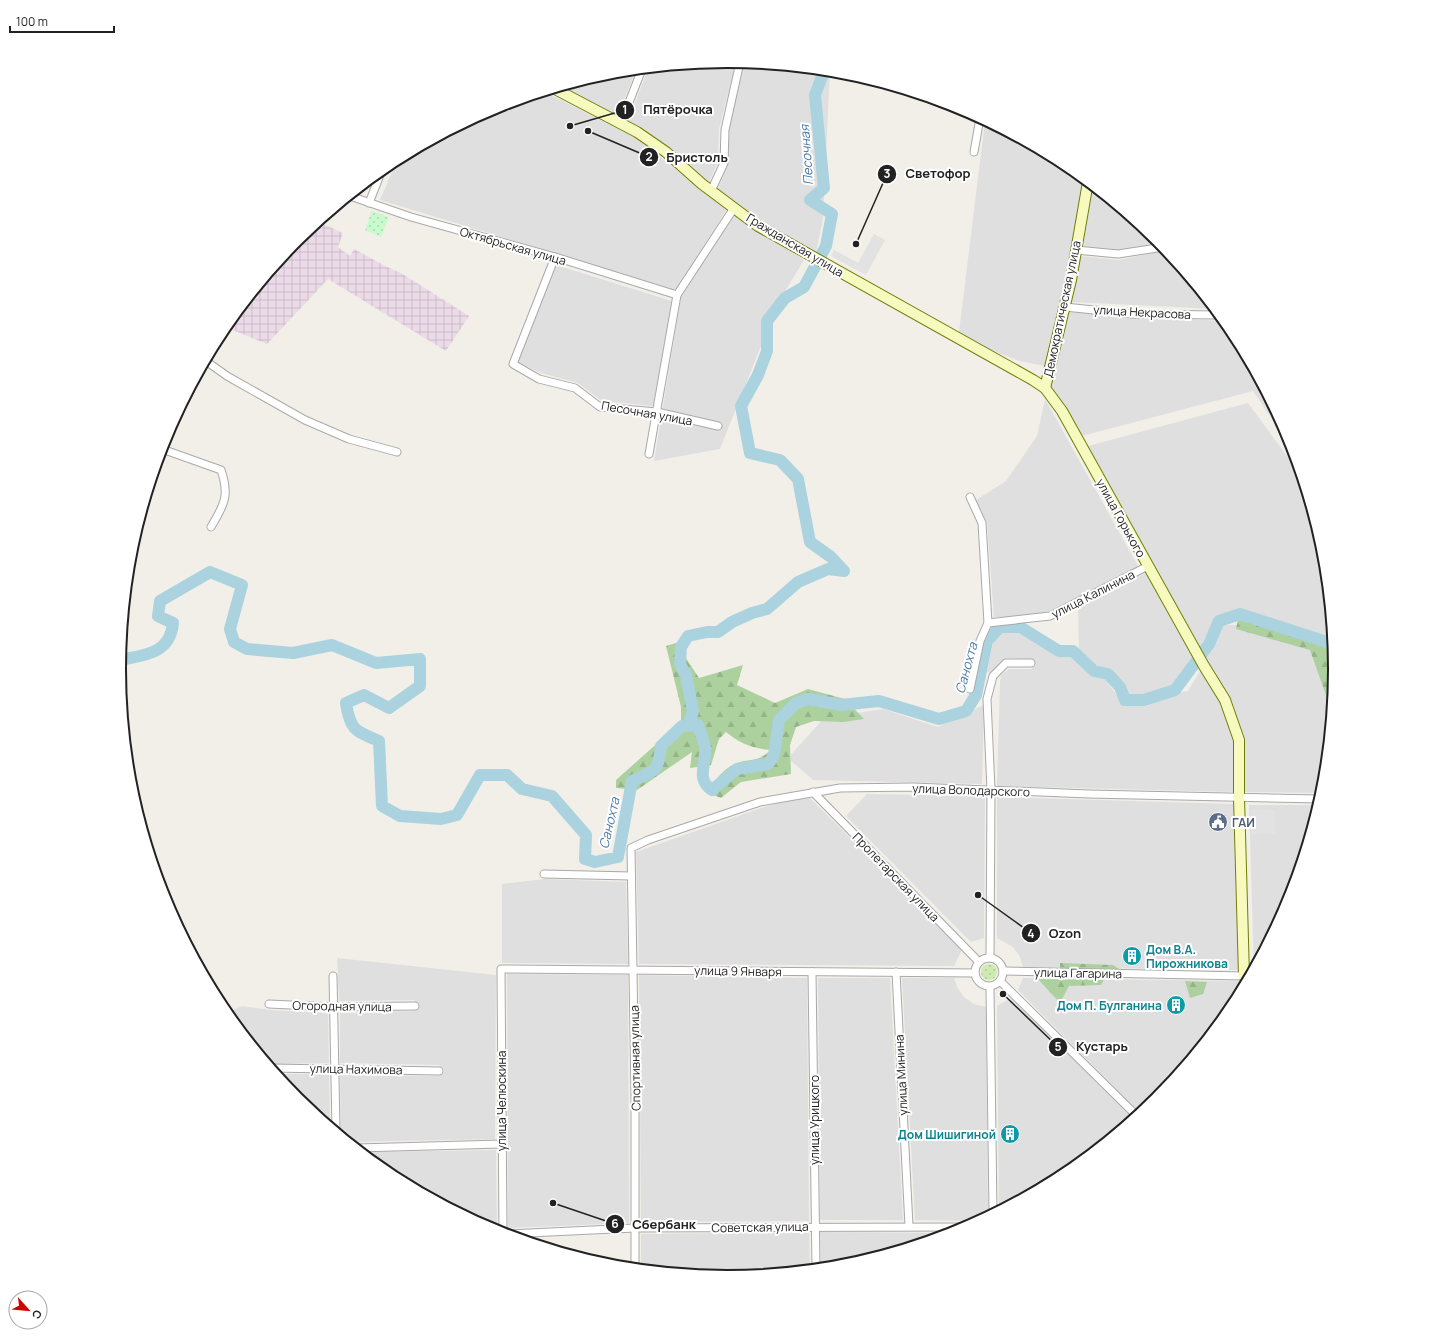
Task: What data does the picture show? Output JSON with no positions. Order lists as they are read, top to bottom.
{
  "streets": {
    "street": [
      "Гражданская улица",
      "Октябрьская улица",
      "Демократическая улица",
      "улица Некрасова",
      "Песочная улица",
      "улица Горького",
      "улица Калинина",
      "улица Володарского",
      "Пролетарская улица",
      "улица 9 Января",
      "улица Гагарина",
      "Огородная улица",
      "Спортивная улица",
      "улица Нахимова",
      "улица Минина",
      "улица Челюскина",
      "улица Урицкого",
      "Советская улица"
    ]
  },
  "crossings": [
    ["Гражданская улица", "Демократическая улица"],
    ["Гражданская улица", "улица Горького"],
    ["Октябрьская улица", "Песочная улица"],
    ["Демократическая улица", "улица Некрасова"],
    ["Демократическая улица", "улица Горького"],
    ["улица Горького", "улица Калинина"],
    ["улица Горького", "улица Володарского"],
    ["улица Володарского", "Пролетарская улица"],
    ["улица Володарского", "Спортивная улица"],
    ["Пролетарская улица", "улица 9 Января"],
    ["Пролетарская улица", "улица Гагарина"],
    ["улица 9 Января", "улица Гагарина"],
    ["улица 9 Января", "Спортивная улица"],
    ["улица 9 Января", "улица Минина"],
    ["улица 9 Января", "улица Челюскина"],
    ["улица 9 Января", "улица Урицкого"],
    ["Спортивная улица", "Советская улица"],
    ["улица Минина", "Советская улица"],
    ["улица Урицкого", "Советская улица"]
  ],
  "water": ["Песочная", "Санохта"],
  "places": {
    "other": [
      "Пятёрочка",
      "Бристоль",
      "Светофор",
      "Ozon",
      "Кустарь",
      "Сбербанк"
    ],
    "public building": ["ГАИ"],
    "building": ["Дом В.А. Пирожникова", "Дом П. Булганина", "Дом Шишигиной"]
  },
  "scale_bar": "100 m",
  "north": "bottom right"
}
